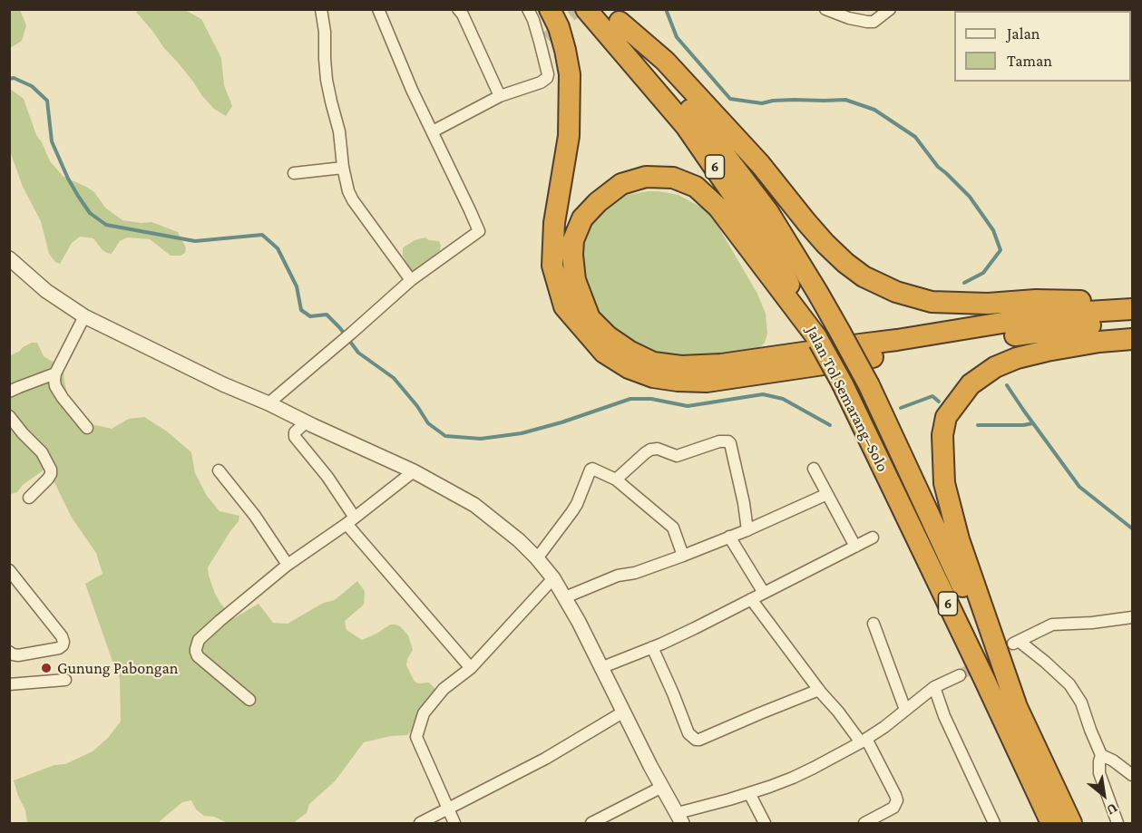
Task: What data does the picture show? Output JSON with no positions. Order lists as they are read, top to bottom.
{
  "streets": {
    "highway": ["6", "Jalan Tol Semarang–Solo"]
  },
  "places": ["Gunung Pabongan"],
  "legend": ["Jalan", "Taman"],
  "north": "bottom right"
}
